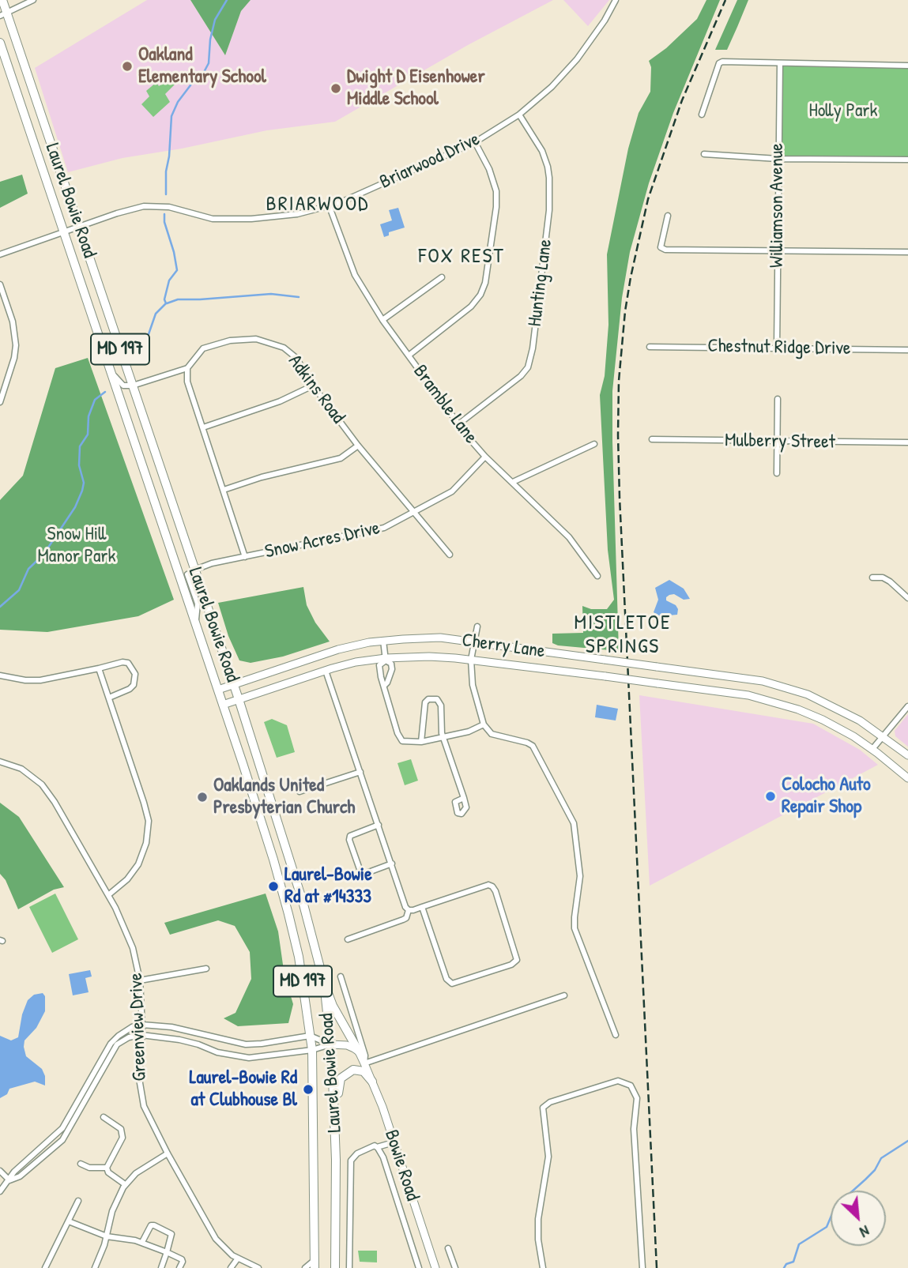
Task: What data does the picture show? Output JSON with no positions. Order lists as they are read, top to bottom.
{
  "streets": {
    "main road": [
      "Laurel Bowie Road",
      "MD 197",
      "Cherry Lane",
      "Bowie Road"
    ],
    "street": [
      "Briarwood Drive",
      "Williamson Avenue",
      "Hunting Lane",
      "Chestnut Ridge Drive",
      "Adkins Road",
      "Bramble Lane",
      "Mulberry Street",
      "Snow Acres Drive",
      "Greenview Drive"
    ]
  },
  "crossings": [
    ["Briarwood Drive", "Laurel Bowie Road"],
    ["Briarwood Drive", "Hunting Lane"],
    ["Briarwood Drive", "Bramble Lane"],
    ["Laurel Bowie Road", "Snow Acres Drive"],
    ["Laurel Bowie Road", "Cherry Lane"],
    ["Williamson Avenue", "Chestnut Ridge Drive"],
    ["Hunting Lane", "Bramble Lane"],
    ["Adkins Road", "Snow Acres Drive"],
    ["Bramble Lane", "Snow Acres Drive"]
  ],
  "districts": ["BRIARWOOD", "FOX REST", "MISTLETOE SPRINGS"],
  "parks": ["Holly Park", "Snow Hill Manor Park"],
  "places": [
    "Oakland Elementary School",
    "Dwight D Eisenhower Middle School",
    "Colocho Auto Repair Shop",
    "Oaklands United Presbyterian Church",
    "Laurel-Bowie Rd at #14333",
    "Laurel-Bowie Rd at Clubhouse Bl"
  ],
  "north": "bottom right"
}
